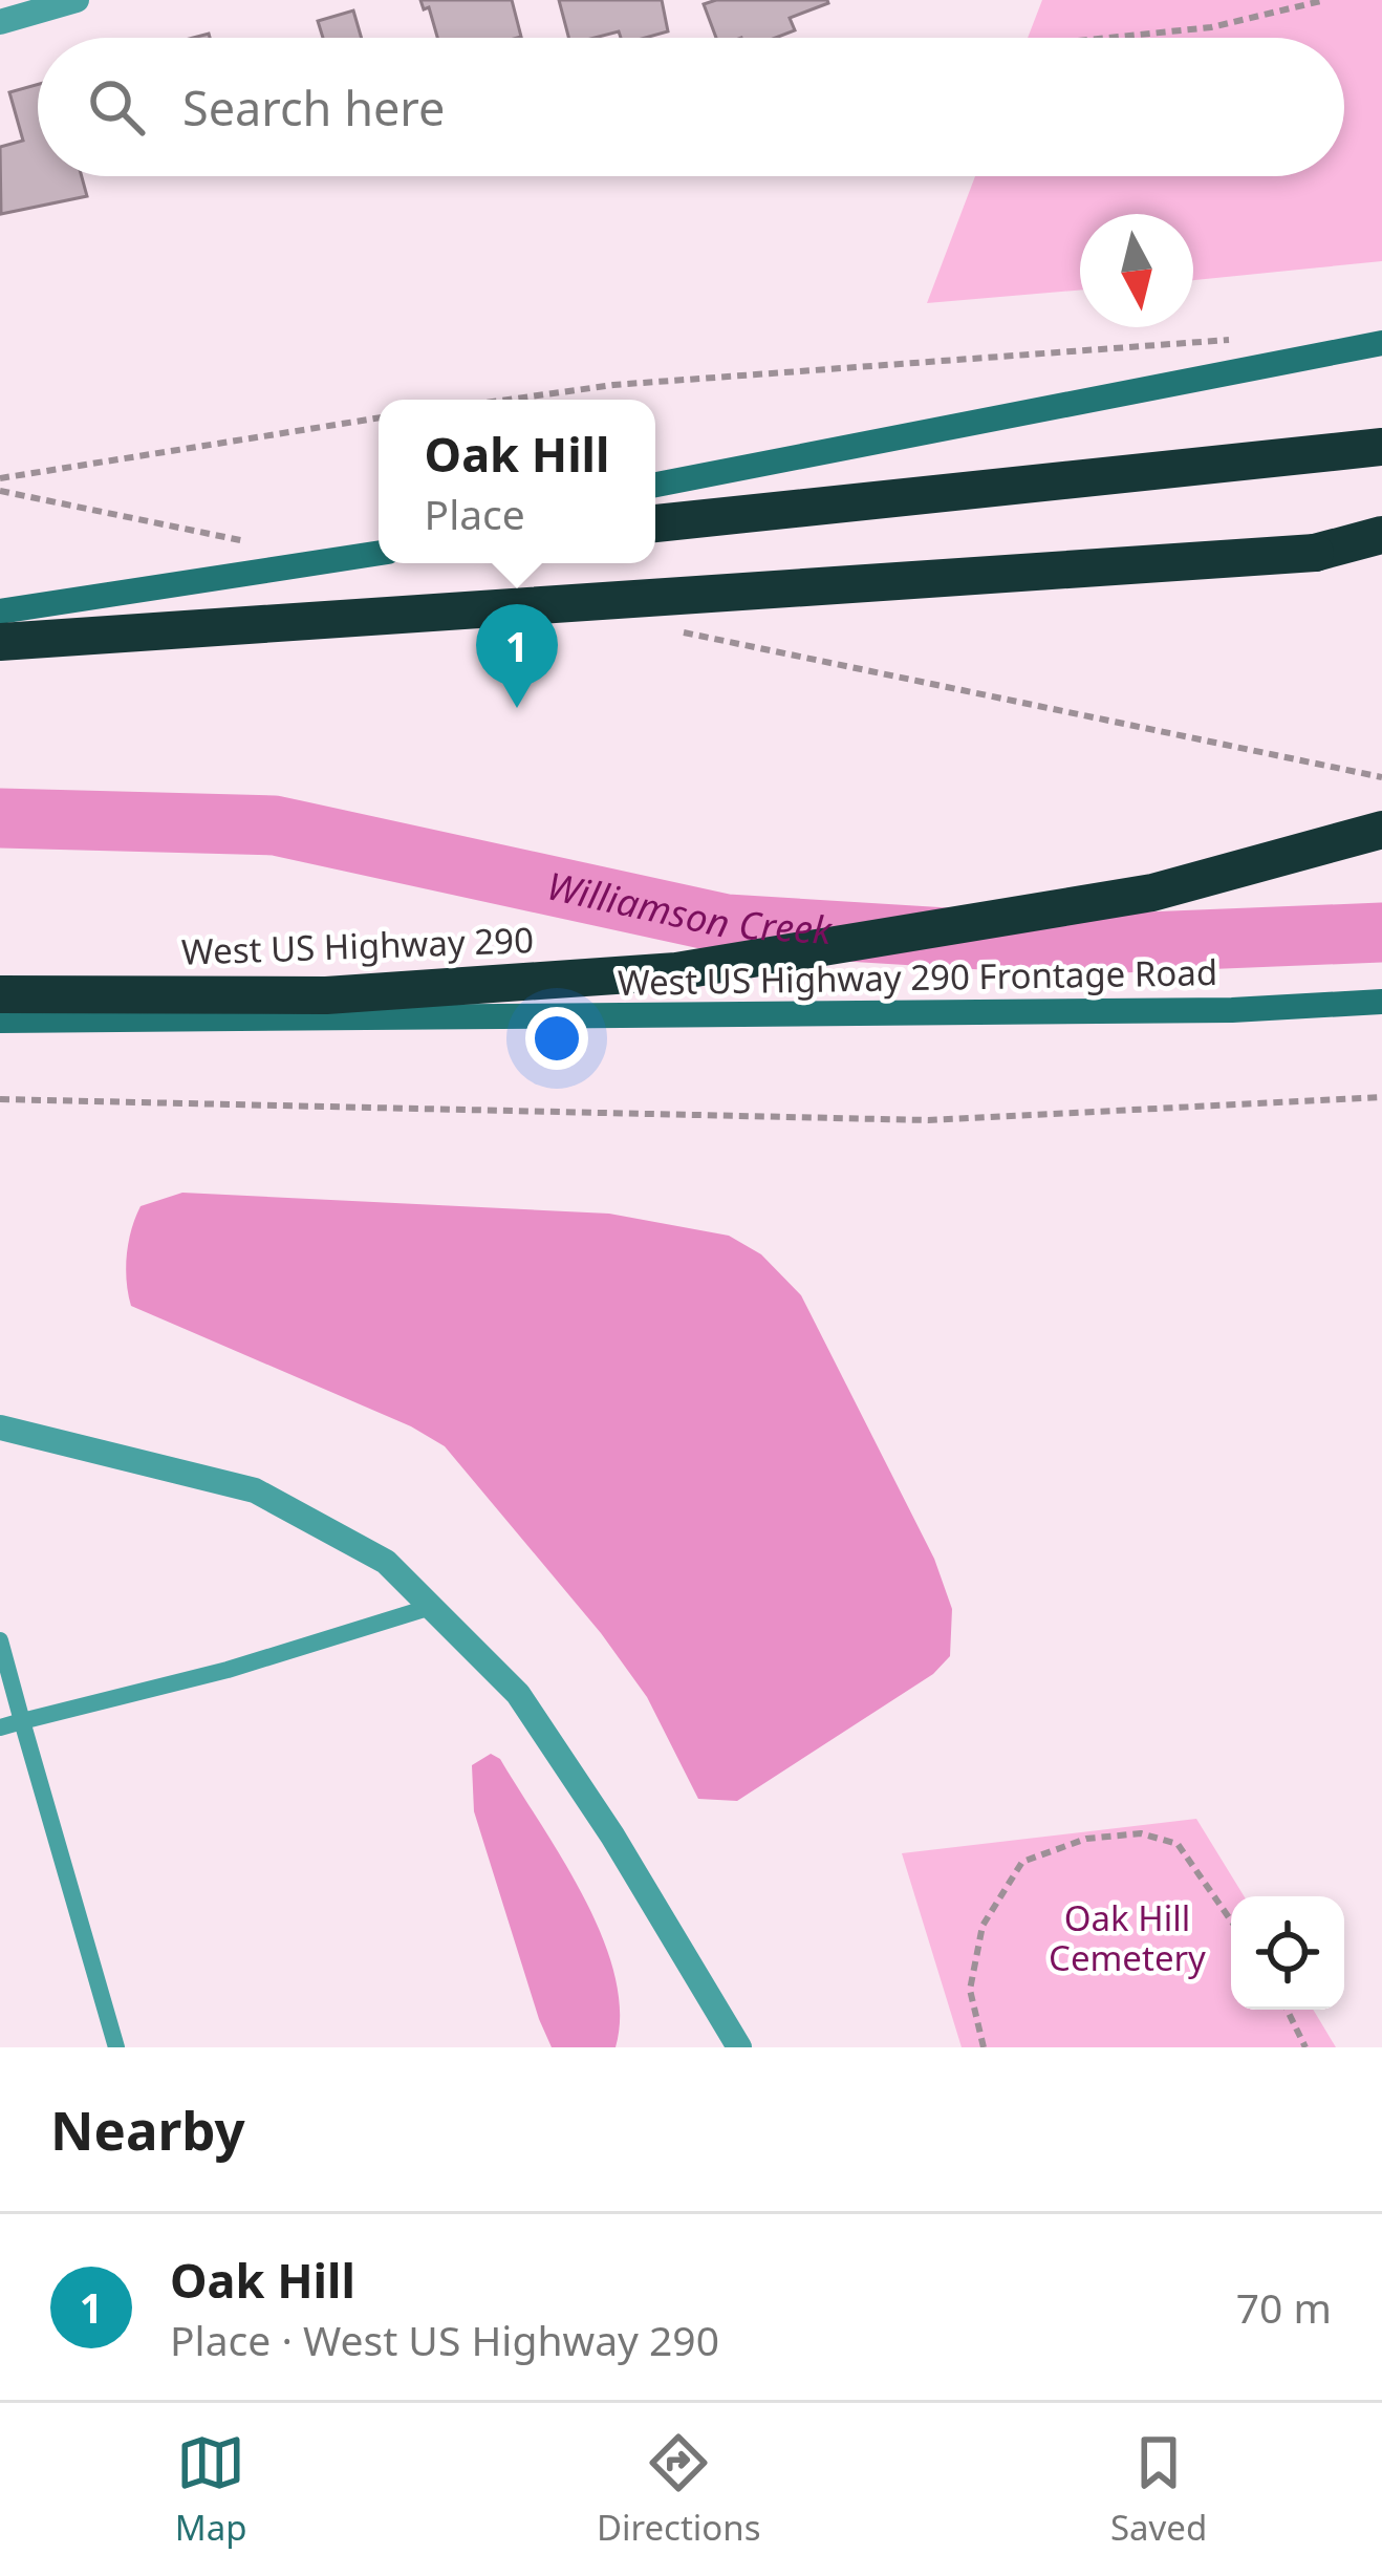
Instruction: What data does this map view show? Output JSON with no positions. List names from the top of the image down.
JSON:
{
  "streets": {
    "highway": ["West US Highway 290"],
    "main road": ["West US Highway 290 Frontage Road"]
  },
  "water": ["Williamson Creek"],
  "parks": ["Oak Hill Cemetery"],
  "north": "bottom",
  "page": {
    "search": "Search here",
    "popup": ["Oak Hill", "Place"],
    "pins": "1",
    "heading": "Nearby",
    "list": [
      {
        "mark": "1",
        "name": "Oak Hill",
        "note": "Place · West US Highway 290",
        "value": "70 m"
      }
    ],
    "nav": ["Map", "Directions", "Saved"]
  }
}
